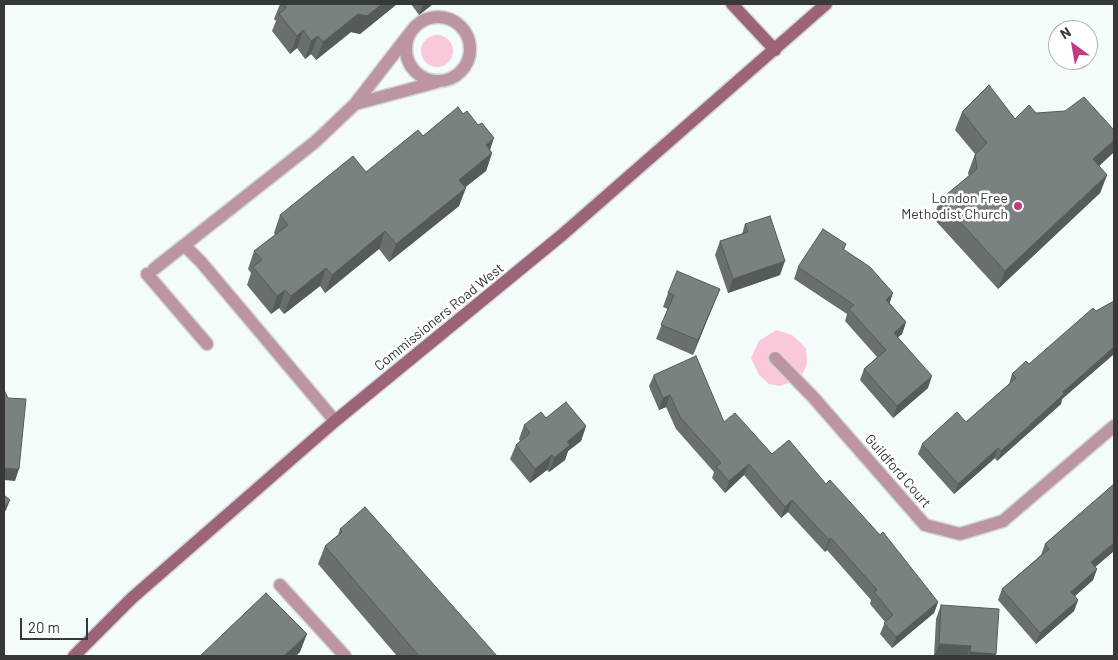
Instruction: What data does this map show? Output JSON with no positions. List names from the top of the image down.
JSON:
{
  "streets": {
    "main road": ["Commissioners Road West"],
    "street": ["Guildford Court"]
  },
  "places": ["London Free Methodist Church"],
  "scale_bar": "20 m",
  "north": "top left"
}
